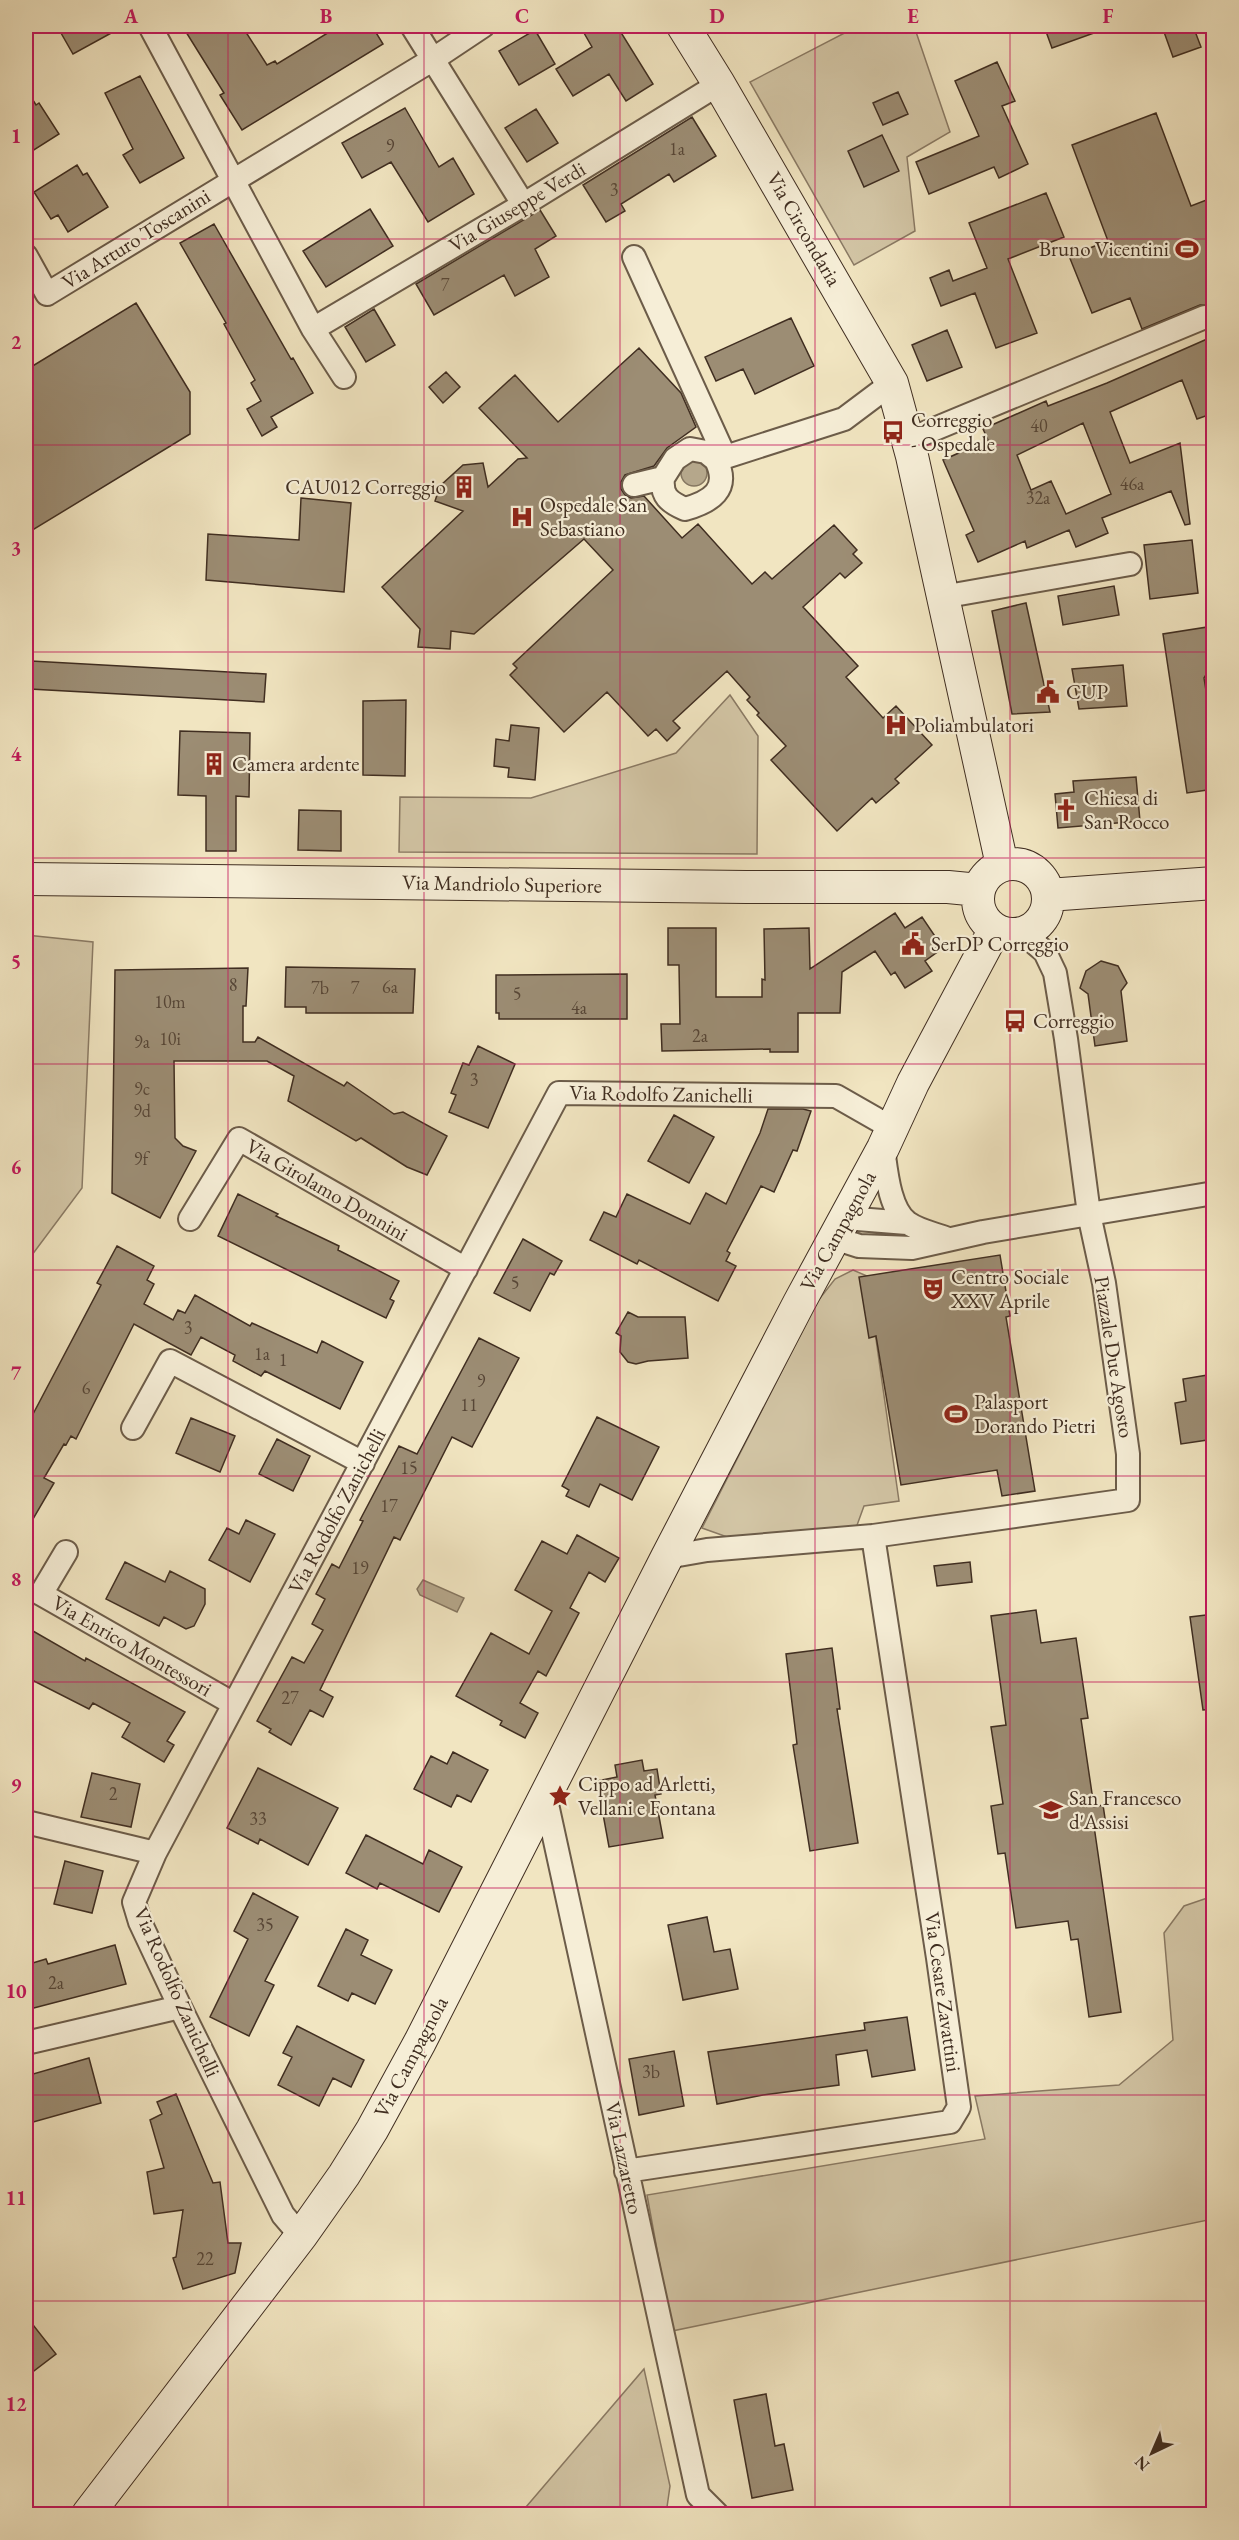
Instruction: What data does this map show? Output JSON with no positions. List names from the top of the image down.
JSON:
{
  "streets": {
    "main road": ["Via Circondaria", "Via Mandriolo Superiore", "Via Campagnola"],
    "street": [
      "Via Giuseppe Verdi",
      "Via Arturo Toscanini",
      "Via Rodolfo Zanichelli",
      "Via Girolamo Donnini",
      "Piazzale Due Agosto",
      "Via Enrico Montessori",
      "Via Cesare Zavattini",
      "Via Lazzaretto"
    ]
  },
  "crossings": [
    ["Via Giuseppe Verdi", "Via Circondaria"],
    ["Via Giuseppe Verdi", "Via Arturo Toscanini"],
    ["Via Circondaria", "Via Mandriolo Superiore"],
    ["Via Circondaria", "Via Campagnola"],
    ["Via Circondaria", "Piazzale Due Agosto"],
    ["Via Mandriolo Superiore", "Via Campagnola"],
    ["Via Mandriolo Superiore", "Piazzale Due Agosto"],
    ["Via Rodolfo Zanichelli", "Via Girolamo Donnini"],
    ["Via Rodolfo Zanichelli", "Via Campagnola"],
    ["Via Rodolfo Zanichelli", "Via Enrico Montessori"],
    ["Via Campagnola", "Piazzale Due Agosto"],
    ["Via Campagnola", "Via Lazzaretto"],
    ["Piazzale Due Agosto", "Via Cesare Zavattini"],
    ["Via Cesare Zavattini", "Via Lazzaretto"]
  ],
  "places": {
    "sports": ["Bruno Vicentini", "Palasport Dorando Pietri"],
    "bus stop": ["Correggio - Ospedale", "Correggio"],
    "building": ["CAU012 Correggio", "Camera ardente"],
    "hospital": ["Ospedale San Sebastiano", "Poliambulatori"],
    "public building": ["CUP", "SerDP Correggio"],
    "church": ["Chiesa di San Rocco"],
    "theatre": ["Centro Sociale XXV Aprile"],
    "place": ["Cippo ad Arletti, Vellani e Fontana"],
    "school or university": ["San Francesco d'Assisi"]
  },
  "house_numbers": [
    "9",
    "1a",
    "3",
    "7",
    "40",
    "46a",
    "32a",
    "8",
    "6a",
    "7b",
    "7",
    "5",
    "10m",
    "4a",
    "2a",
    "10i",
    "9a",
    "3",
    "9c",
    "9d",
    "9f",
    "5",
    "3",
    "1a",
    "1",
    "9",
    "6",
    "11",
    "15",
    "17",
    "19",
    "27",
    "2",
    "33",
    "35",
    "2a",
    "3b",
    "22"
  ],
  "north": "bottom left",
  "grid": {
    "columns": [
      "A",
      "B",
      "C",
      "D",
      "E",
      "F"
    ],
    "rows": [
      "1",
      "2",
      "3",
      "4",
      "5",
      "6",
      "7",
      "8",
      "9",
      "10",
      "11",
      "12"
    ]
  }
}
